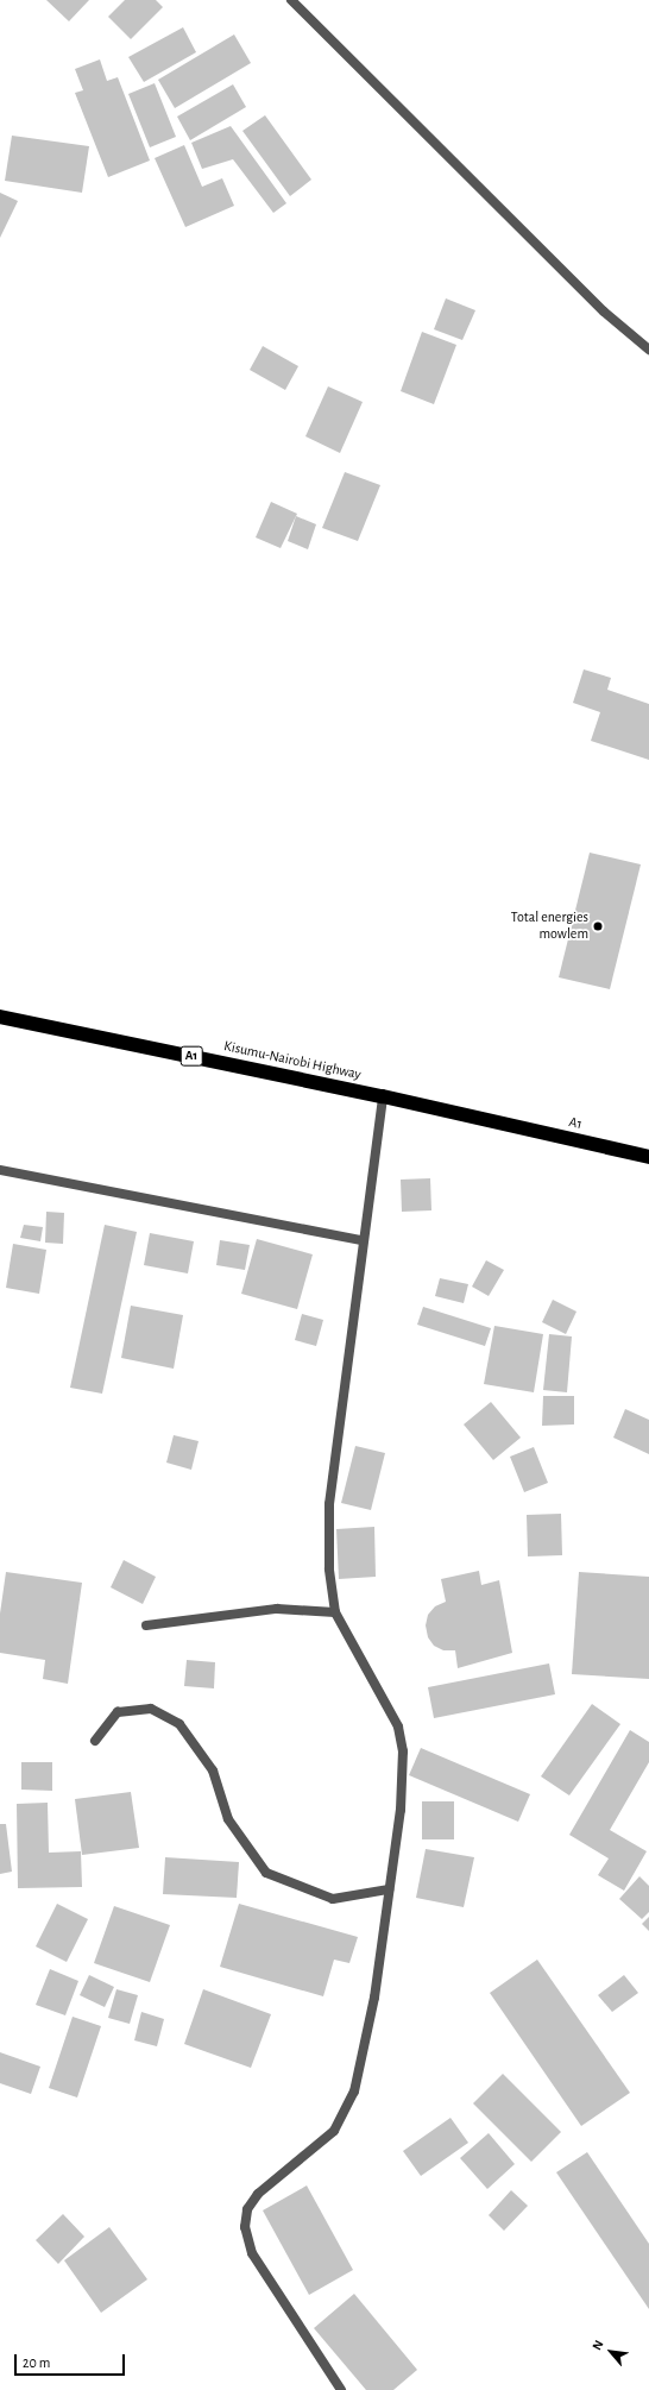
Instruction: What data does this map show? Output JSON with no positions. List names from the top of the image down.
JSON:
{
  "streets": {
    "highway": ["A1", "Kisumu-Nairobi Highway"]
  },
  "crossings": [
    ["A1", "Kisumu-Nairobi Highway"]
  ],
  "places": ["Total energies mowlem"],
  "scale_bar": "20 m",
  "north": "top left"
}
